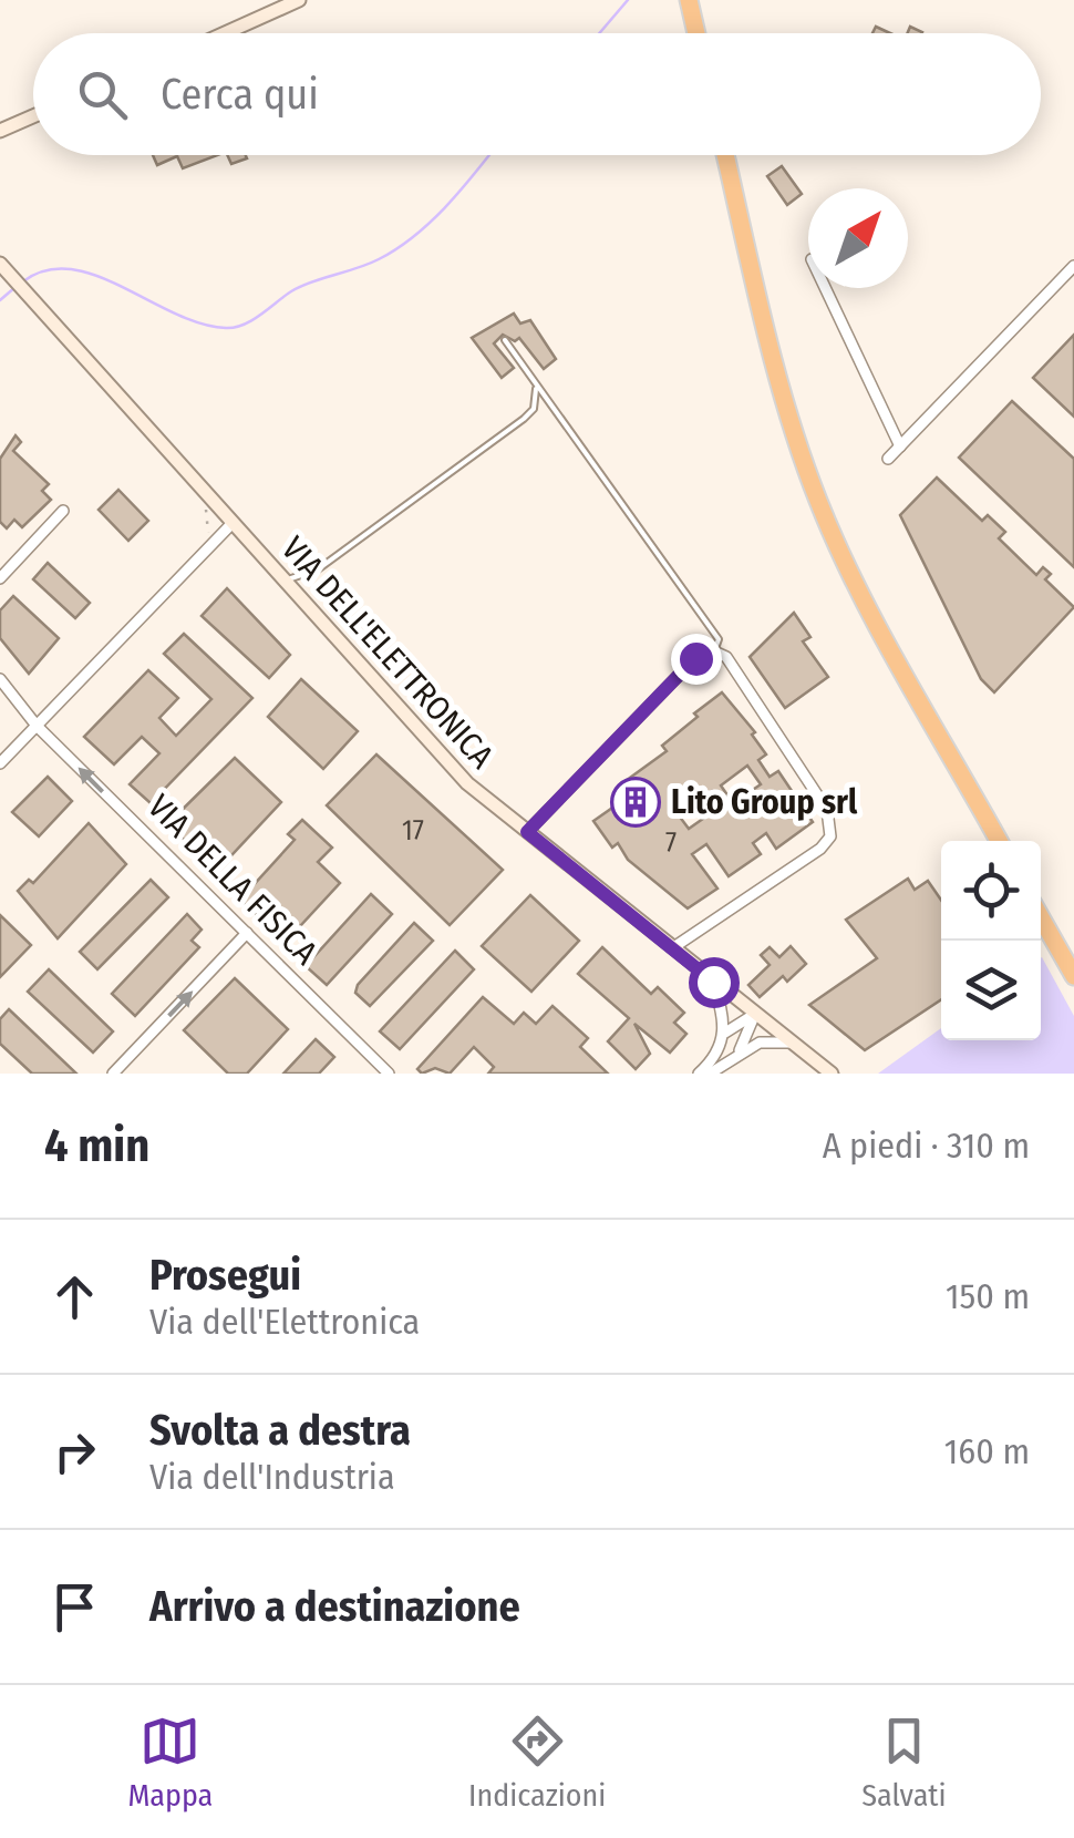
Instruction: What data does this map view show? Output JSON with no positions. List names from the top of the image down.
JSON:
{
  "streets": {
    "street": ["VIA DELL'ELETTRONICA", "VIA DELLA FISICA"]
  },
  "one_way": ["VIA DELLA FISICA"],
  "places": {
    "building": ["Lito Group srl"]
  },
  "house_numbers": ["17", "7"],
  "north": "top right",
  "page": {
    "search": "Cerca qui",
    "heading": ["4 min", "A piedi · 310 m"],
    "list": [
      ["Prosegui", "Via dell'Elettronica", "150 m"],
      ["Svolta a destra", "Via dell'Industria", "160 m"],
      "Arrivo a destinazione"
    ],
    "nav": ["Mappa", "Indicazioni", "Salvati"]
  }
}
